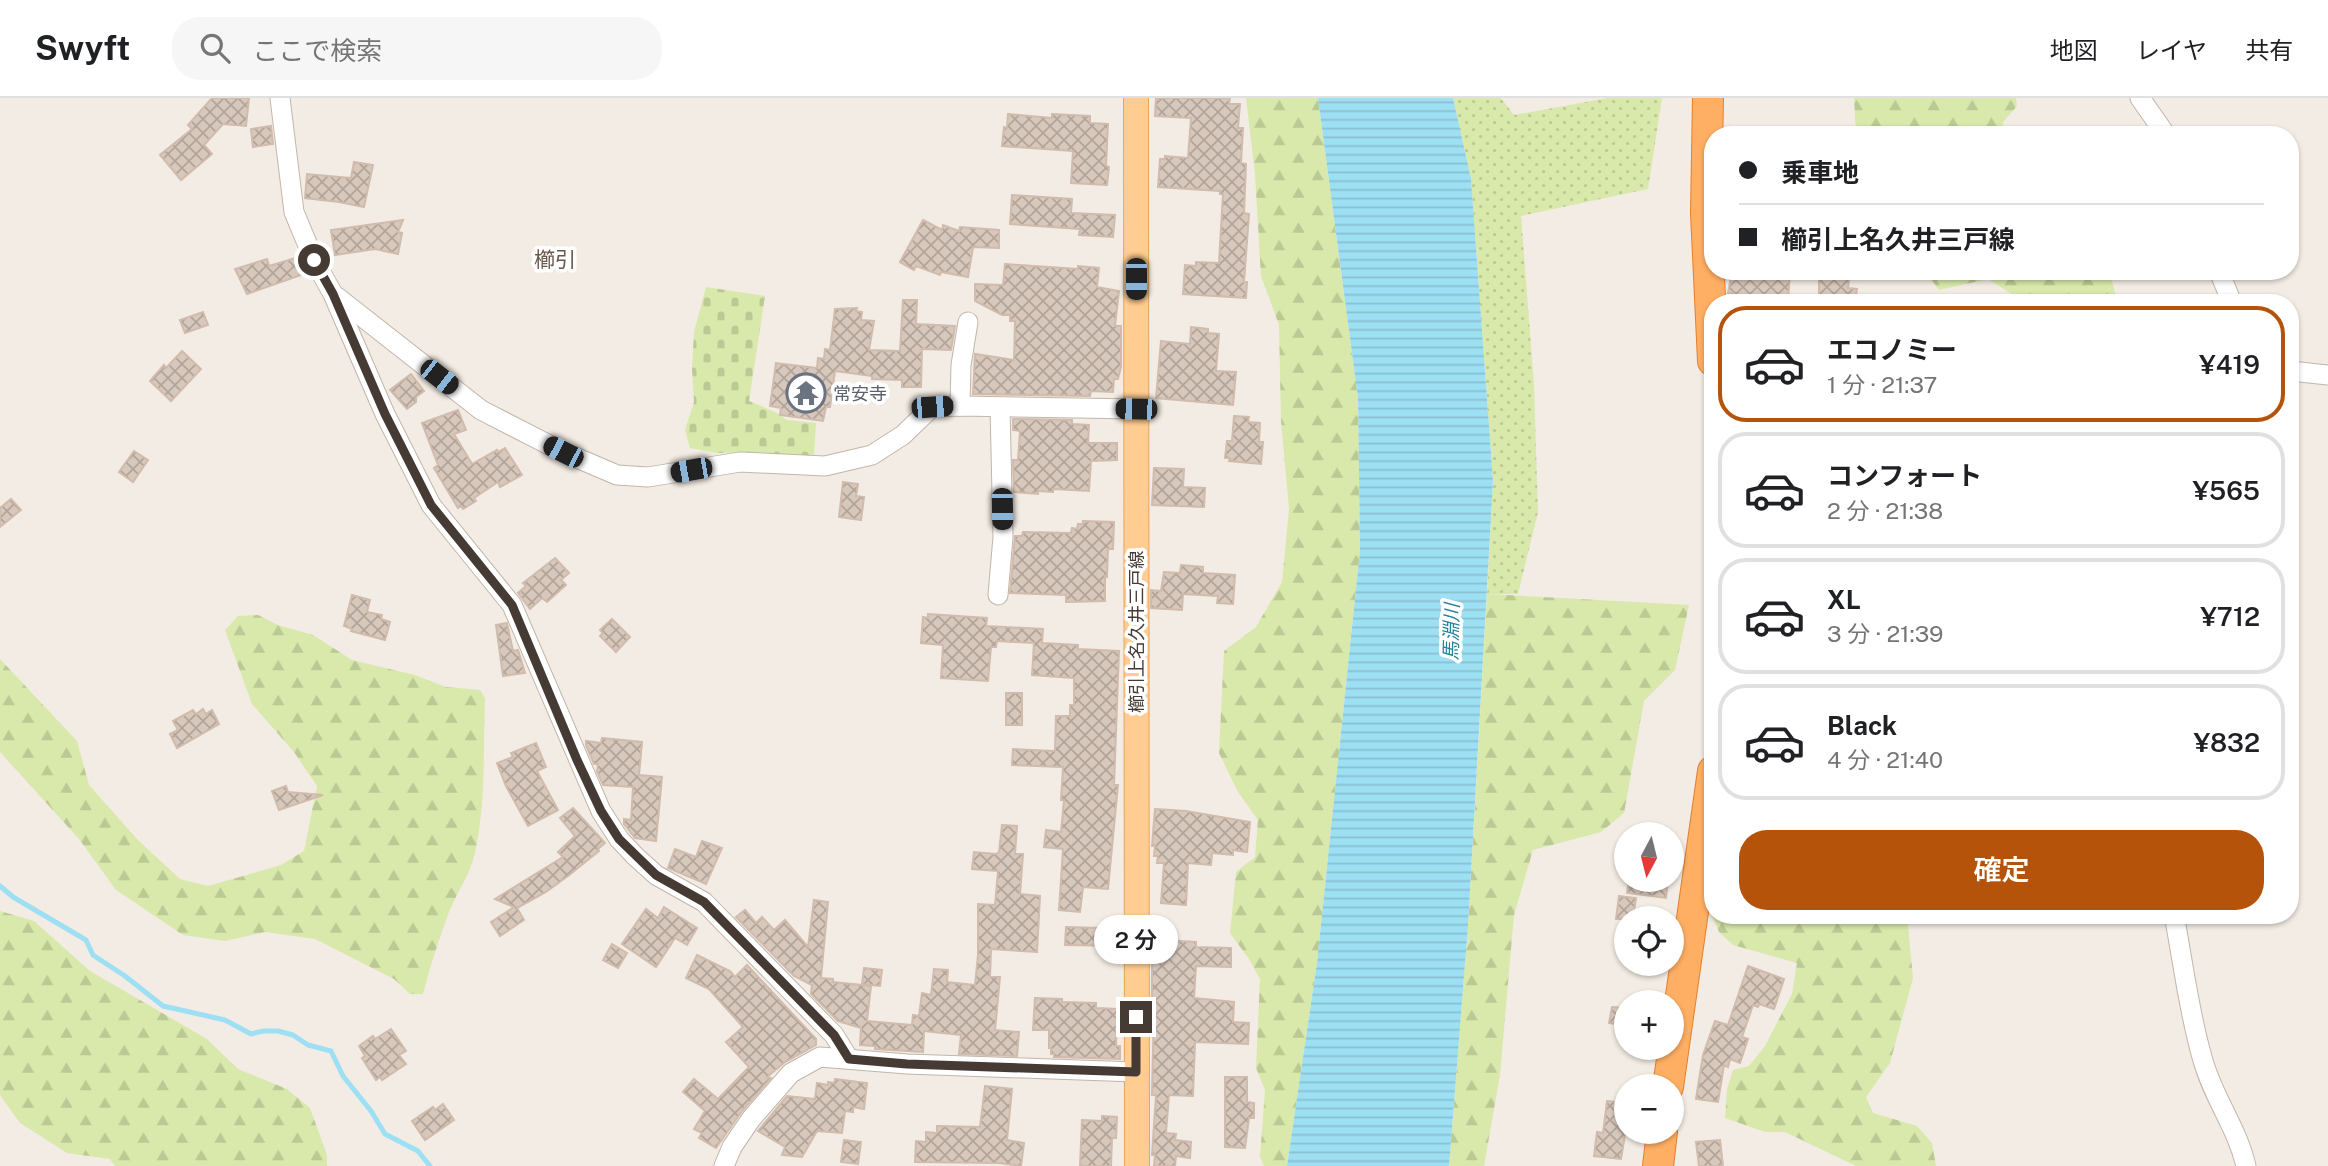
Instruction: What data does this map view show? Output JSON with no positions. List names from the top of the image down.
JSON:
{
  "streets": {
    "main road": ["櫛引上名久井三戸線"]
  },
  "districts": ["櫛引"],
  "water": ["馬淵川"],
  "places": {
    "temple": ["常安寺"]
  },
  "north": "bottom",
  "page": {
    "header": "Swyft",
    "search": "ここで検索",
    "nav": ["地図", "レイヤ", "共有"],
    "banner": ["乗車地", "櫛引上名久井三戸線"],
    "list": [
      {
        "name": "エコノミー",
        "note": "1 分 · 21:37",
        "value": "¥419"
      },
      {
        "name": "コンフォート",
        "note": "2 分 · 21:38",
        "value": "¥565"
      },
      {
        "name": "XL",
        "note": "3 分 · 21:39",
        "value": "¥712"
      },
      {
        "name": "Black",
        "note": "4 分 · 21:40",
        "value": "¥832"
      }
    ],
    "buttons": "確定",
    "map_buttons": ["+", "−"],
    "bubble": "2 分"
  }
}
